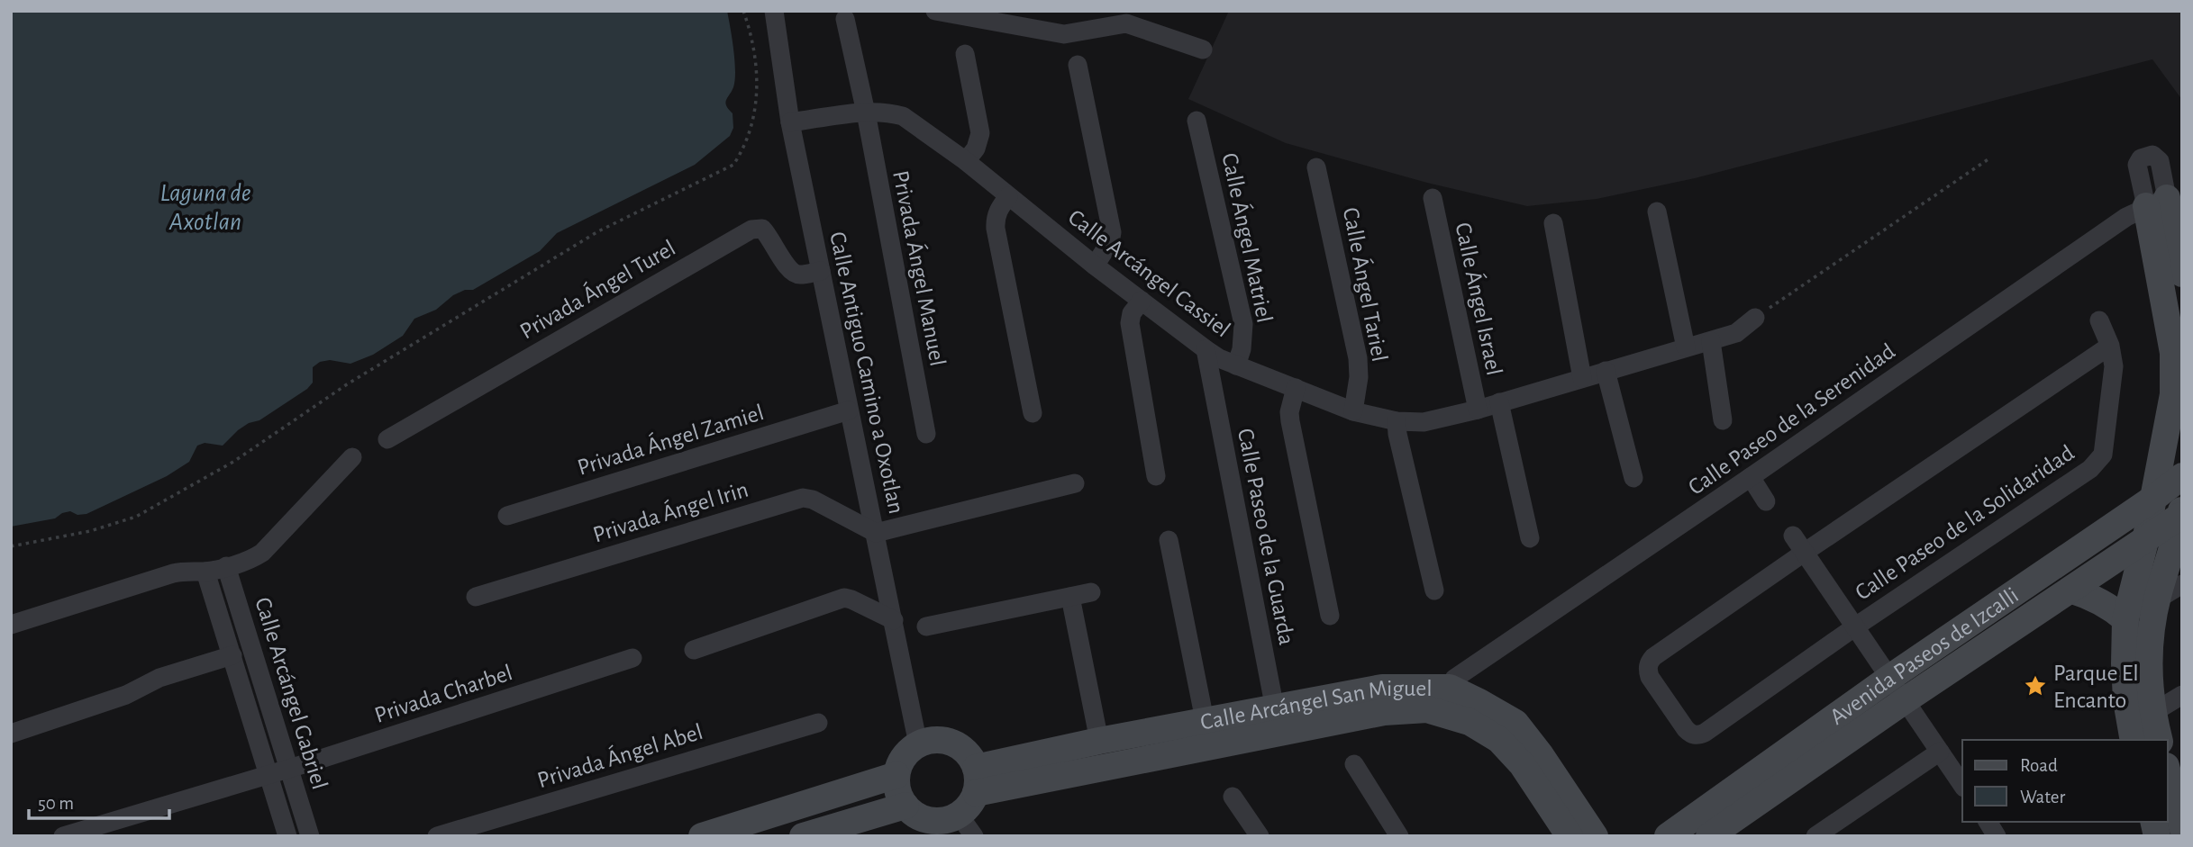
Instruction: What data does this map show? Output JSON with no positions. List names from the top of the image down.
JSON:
{
  "streets": {
    "street": [
      "Calle Ángel Matriel",
      "Privada Ángel Manuel",
      "Calle Arcángel Cassiel",
      "Calle Ángel Tariel",
      "Privada Ángel Turel",
      "Calle Ángel Israel",
      "Calle Antiguo Camino a Oxotlan",
      "Calle Paseo de la Serenidad",
      "Privada Ángel Zamiel",
      "Privada Ángel Irin",
      "Calle Paseo de la Solidaridad",
      "Calle Paseo de la Guarda",
      "Avenida Paseos de Izcalli",
      "Calle Arcángel Gabriel",
      "Privada Charbel",
      "Calle Arcángel San Miguel",
      "Privada Ángel Abel"
    ]
  },
  "crossings": [
    ["Calle Ángel Matriel", "Calle Arcángel Cassiel"],
    ["Privada Ángel Manuel", "Calle Arcángel Cassiel"],
    ["Calle Arcángel Cassiel", "Calle Ángel Tariel"],
    ["Calle Arcángel Cassiel", "Calle Ángel Israel"],
    ["Calle Arcángel Cassiel", "Calle Antiguo Camino a Oxotlan"],
    ["Calle Arcángel Cassiel", "Calle Paseo de la Guarda"],
    ["Privada Ángel Turel", "Calle Antiguo Camino a Oxotlan"],
    ["Calle Antiguo Camino a Oxotlan", "Privada Ángel Zamiel"],
    ["Calle Antiguo Camino a Oxotlan", "Privada Ángel Irin"],
    ["Calle Antiguo Camino a Oxotlan", "Calle Arcángel San Miguel"],
    ["Calle Paseo de la Serenidad", "Calle Arcángel San Miguel"],
    ["Calle Paseo de la Guarda", "Calle Arcángel San Miguel"],
    ["Calle Arcángel Gabriel", "Privada Charbel"]
  ],
  "water": ["Laguna de Axotlan"],
  "places": {
    "place": ["Parque El Encanto"]
  },
  "legend": ["Road", "Water"],
  "scale_bar": "50 m"
}
